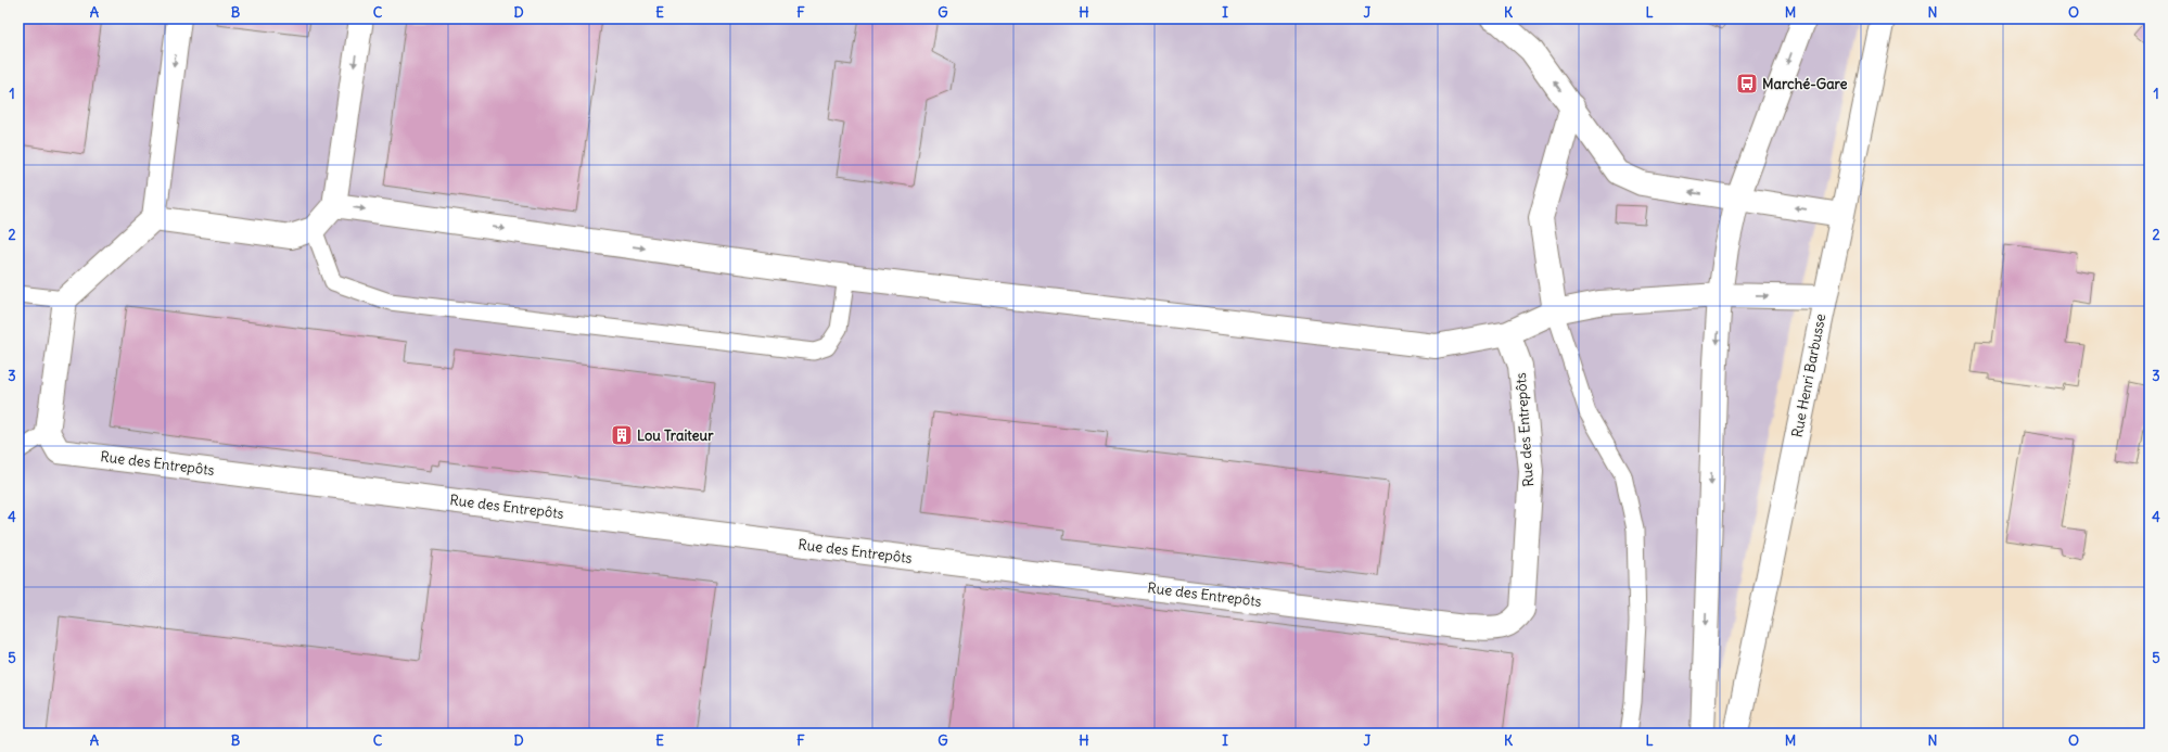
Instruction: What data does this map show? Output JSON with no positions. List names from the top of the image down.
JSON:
{
  "streets": {
    "street": ["Rue Henri Barbusse", "Rue des Entrepôts"]
  },
  "places": {
    "bus stop": ["Marché-Gare"],
    "building": ["Lou Traiteur"]
  },
  "grid": {
    "columns": [
      "A",
      "B",
      "C",
      "D",
      "E",
      "F",
      "G",
      "H",
      "I",
      "J",
      "K",
      "L",
      "M",
      "N",
      "O"
    ],
    "rows": [
      "1",
      "2",
      "3",
      "4",
      "5"
    ]
  }
}
